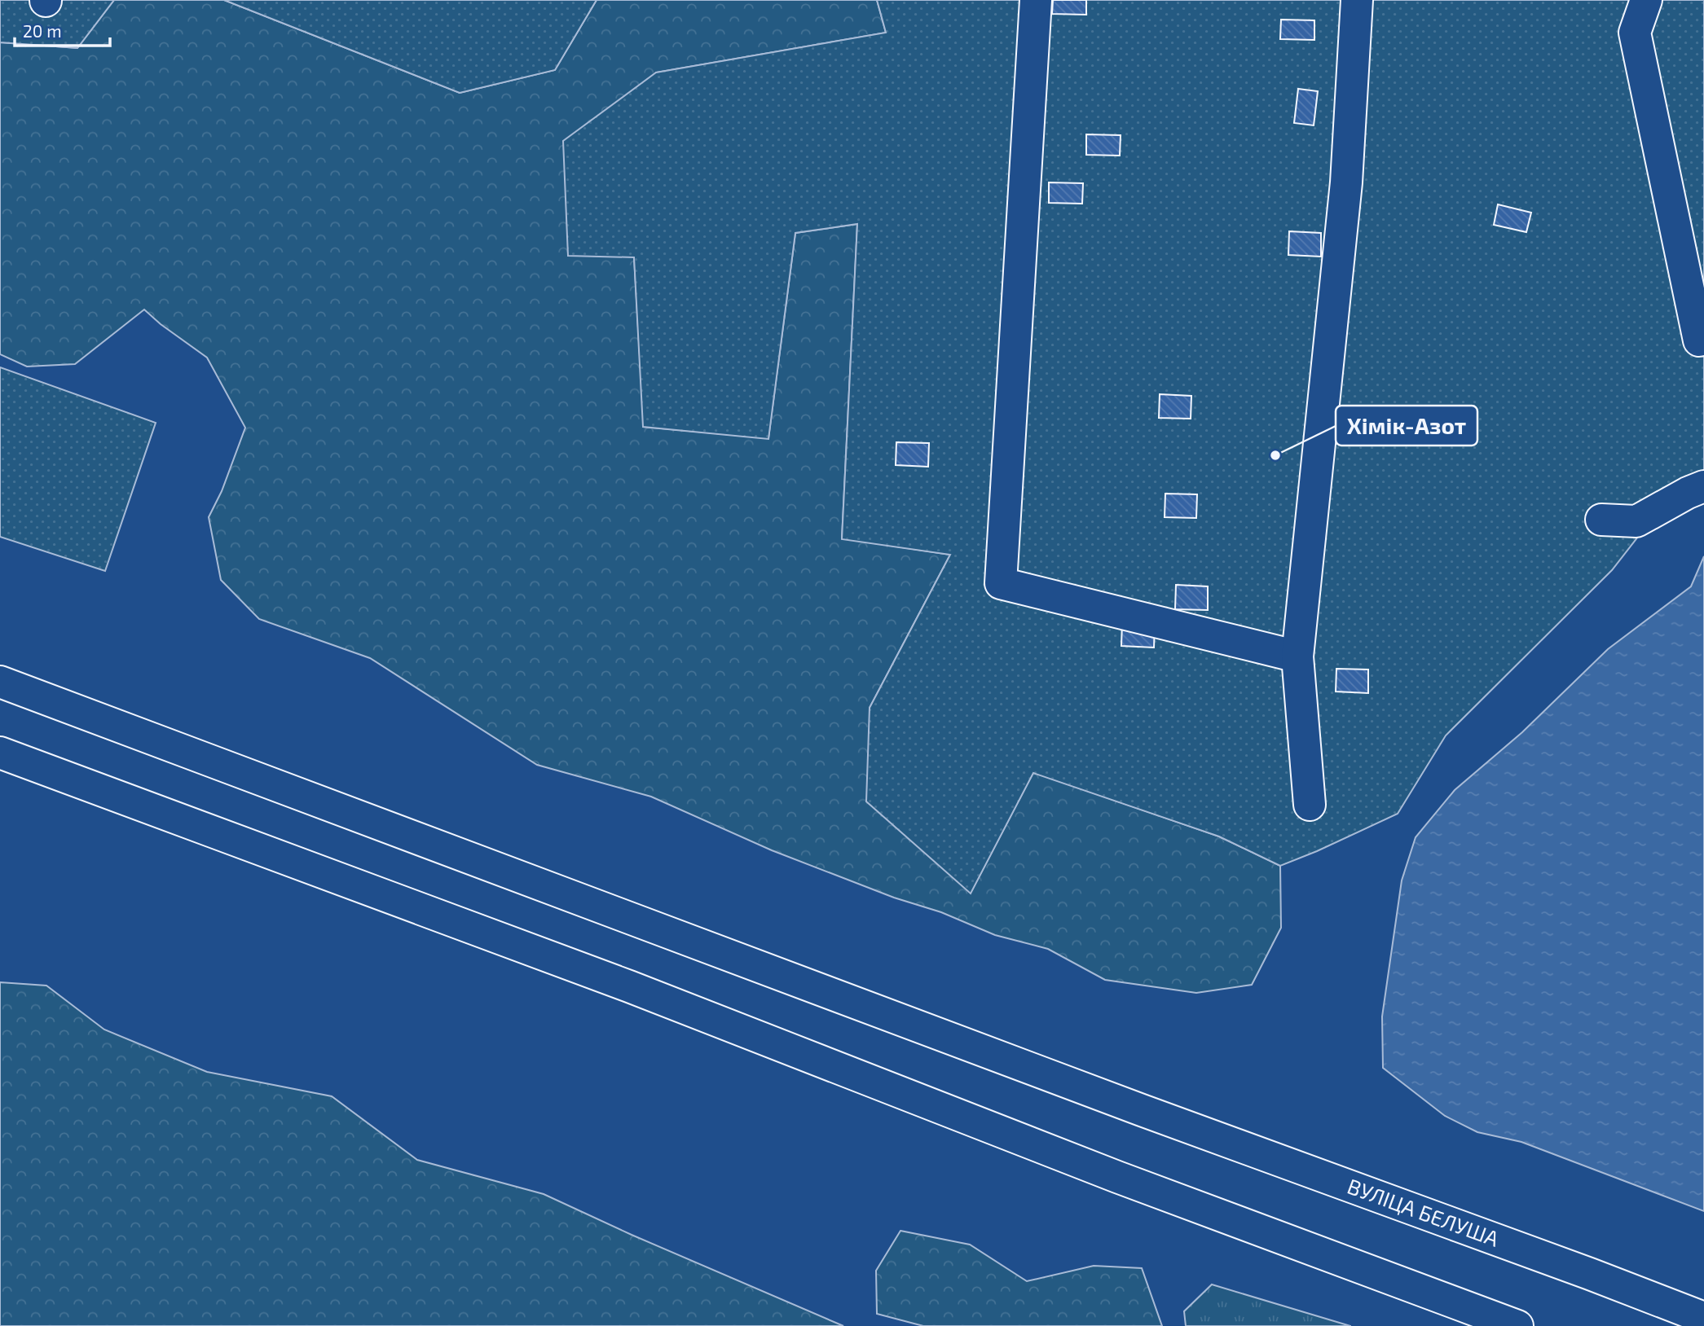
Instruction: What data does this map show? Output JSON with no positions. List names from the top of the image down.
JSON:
{
  "streets": {
    "main road": ["ВУЛІЦА БЕЛУША"]
  },
  "places": ["Хімік-Азот"],
  "scale_bar": "20 m"
}
